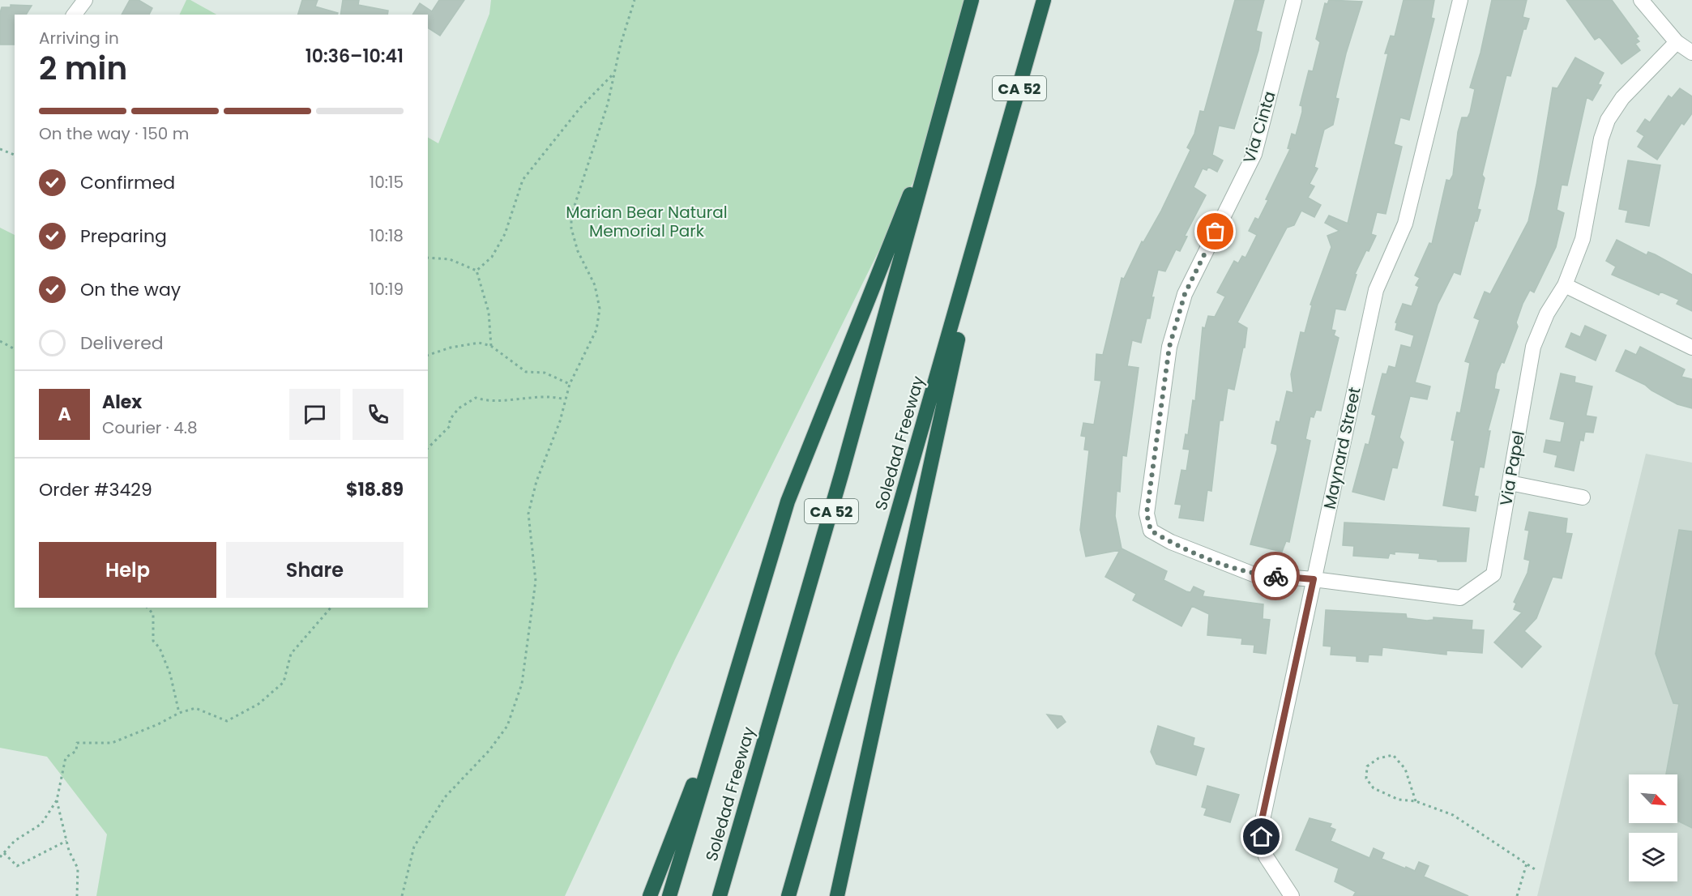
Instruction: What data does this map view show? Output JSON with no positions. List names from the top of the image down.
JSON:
{
  "streets": {
    "highway": ["CA 52", "Soledad Freeway"],
    "street": ["Via Cinta", "Maynard Street", "Via Papel"]
  },
  "crossings": [
    ["Via Cinta", "Via Papel"],
    ["Maynard Street", "Via Papel"]
  ],
  "parks": ["Marian Bear Natural Memorial Park"],
  "north": "bottom right",
  "page": {
    "heading": ["2 min", "Arriving in", "10:36–10:41"],
    "panel": [
      "Alex",
      "Courier · 4.8",
      "Order #3429",
      "$18.89"
    ],
    "bar": "On the way · 150 m",
    "list": [
      ["Confirmed", "10:15"],
      ["Preparing", "10:18"],
      ["On the way", "10:19"],
      "Delivered"
    ],
    "round": "A",
    "buttons": ["Help", "Share"]
  }
}
